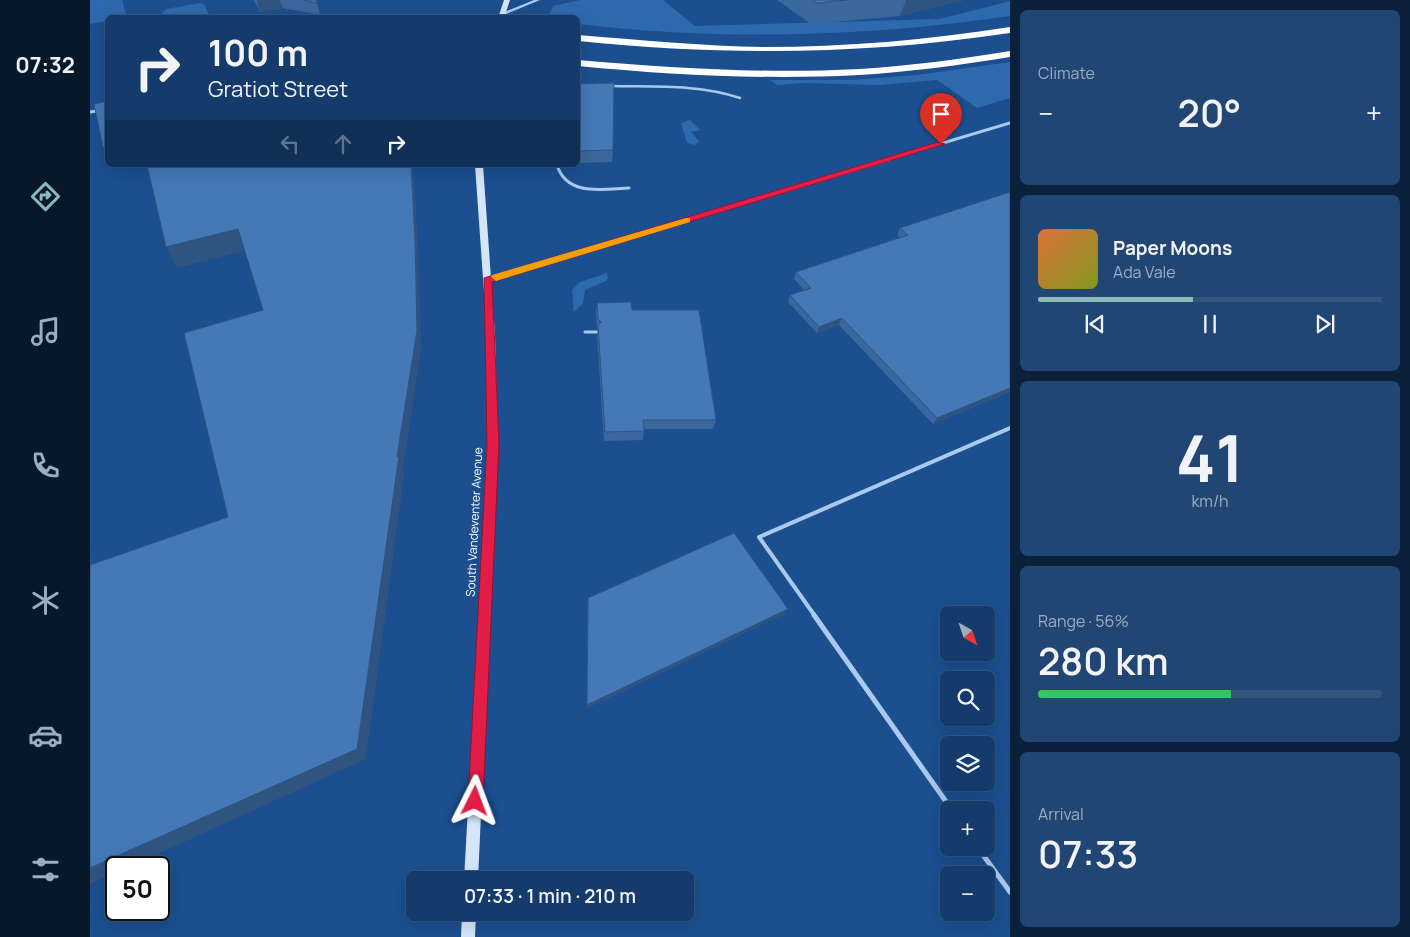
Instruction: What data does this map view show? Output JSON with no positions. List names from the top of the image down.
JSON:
{
  "streets": {
    "main road": ["South Vandeventer Avenue"]
  },
  "north": "bottom right",
  "page": {
    "tabs": "07:32",
    "tile": [
      "Climate",
      ["41", "km/h"],
      ["Range · 56%", "280 km"],
      ["Arrival", "07:33"]
    ],
    "turn": ["100 m", "Gratiot Street"],
    "heat": ["−", "20°", "+"],
    "song": ["Paper Moons", "Ada Vale"],
    "map_buttons": ["+", "−"],
    "limit": "50",
    "trip": "07:33 · 1 min · 210 m"
  }
}
